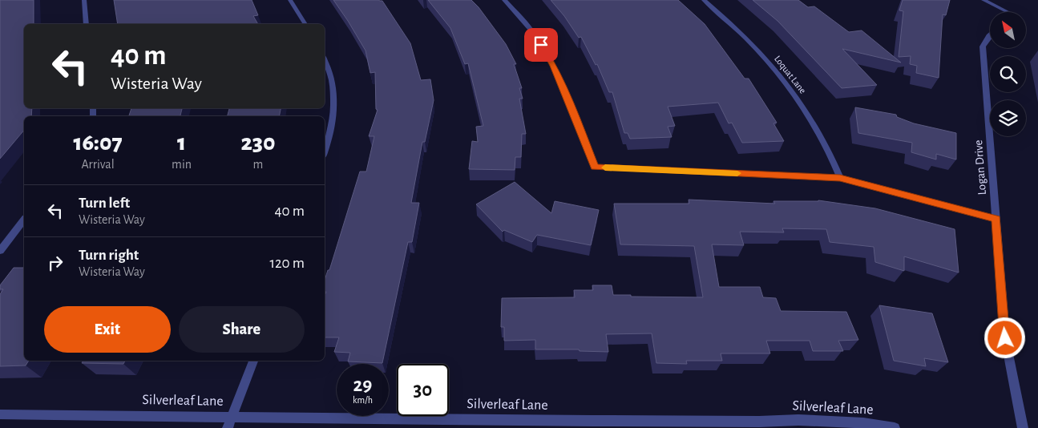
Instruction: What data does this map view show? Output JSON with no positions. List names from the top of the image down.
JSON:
{
  "streets": {
    "street": ["Loquat Lane", "Logan Drive", "Silverleaf Lane"]
  },
  "north": "top left",
  "page": {
    "turn": ["40 m", "Wisteria Way"],
    "eta": [
      "16:07",
      "Arrival",
      "1",
      "min",
      "230",
      "m"
    ],
    "list": [
      {
        "name": "Turn left",
        "note": "Wisteria Way",
        "value": "40 m"
      },
      {
        "name": "Turn right",
        "note": "Wisteria Way",
        "value": "120 m"
      }
    ],
    "buttons": ["Exit", "Share"],
    "speed": "29 km/h",
    "limit": "30"
  }
}
